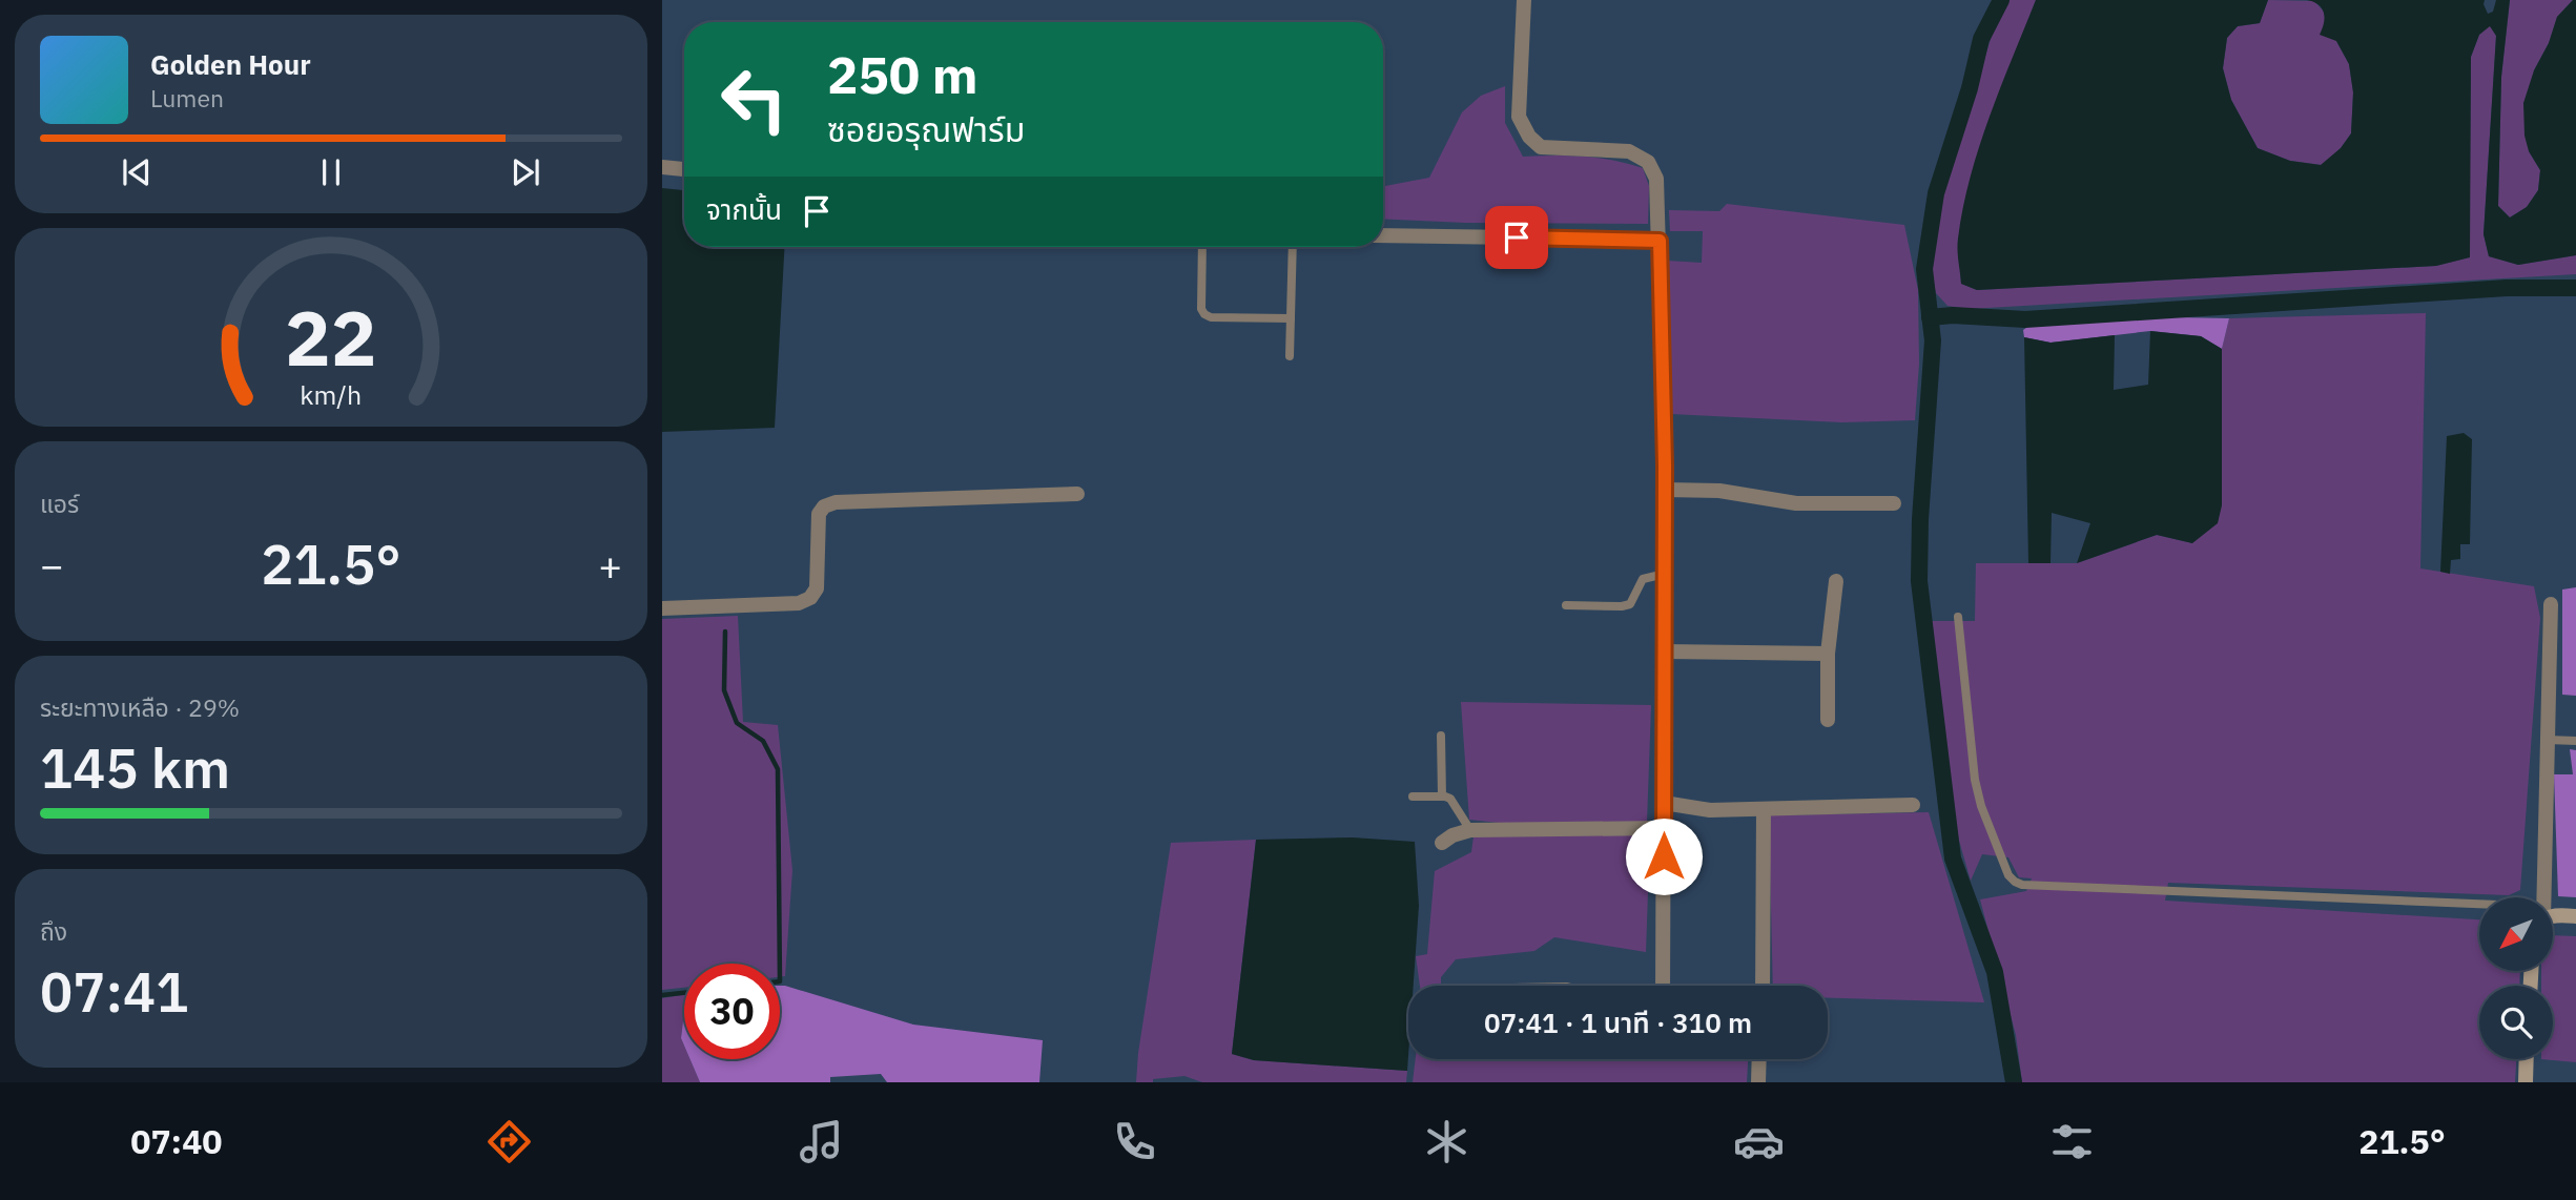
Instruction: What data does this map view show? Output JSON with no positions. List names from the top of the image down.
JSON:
{
  "north": "bottom left",
  "page": {
    "turn": ["250 m", "ซอยอรุณฟาร์ม"],
    "song": ["Golden Hour", "Lumen"],
    "then": "จากนั้น",
    "tile": [
      "แอร์",
      ["ระยะทางเหลือ · 29%", "145 km"],
      ["ถึง", "07:41"]
    ],
    "heat": ["−", "21.5°", "+"],
    "limit": "30",
    "trip": "07:41 · 1 นาที · 310 m",
    "tabs": ["07:40", "21.5°"],
    "gauge": ["22", "km/h"]
  }
}
